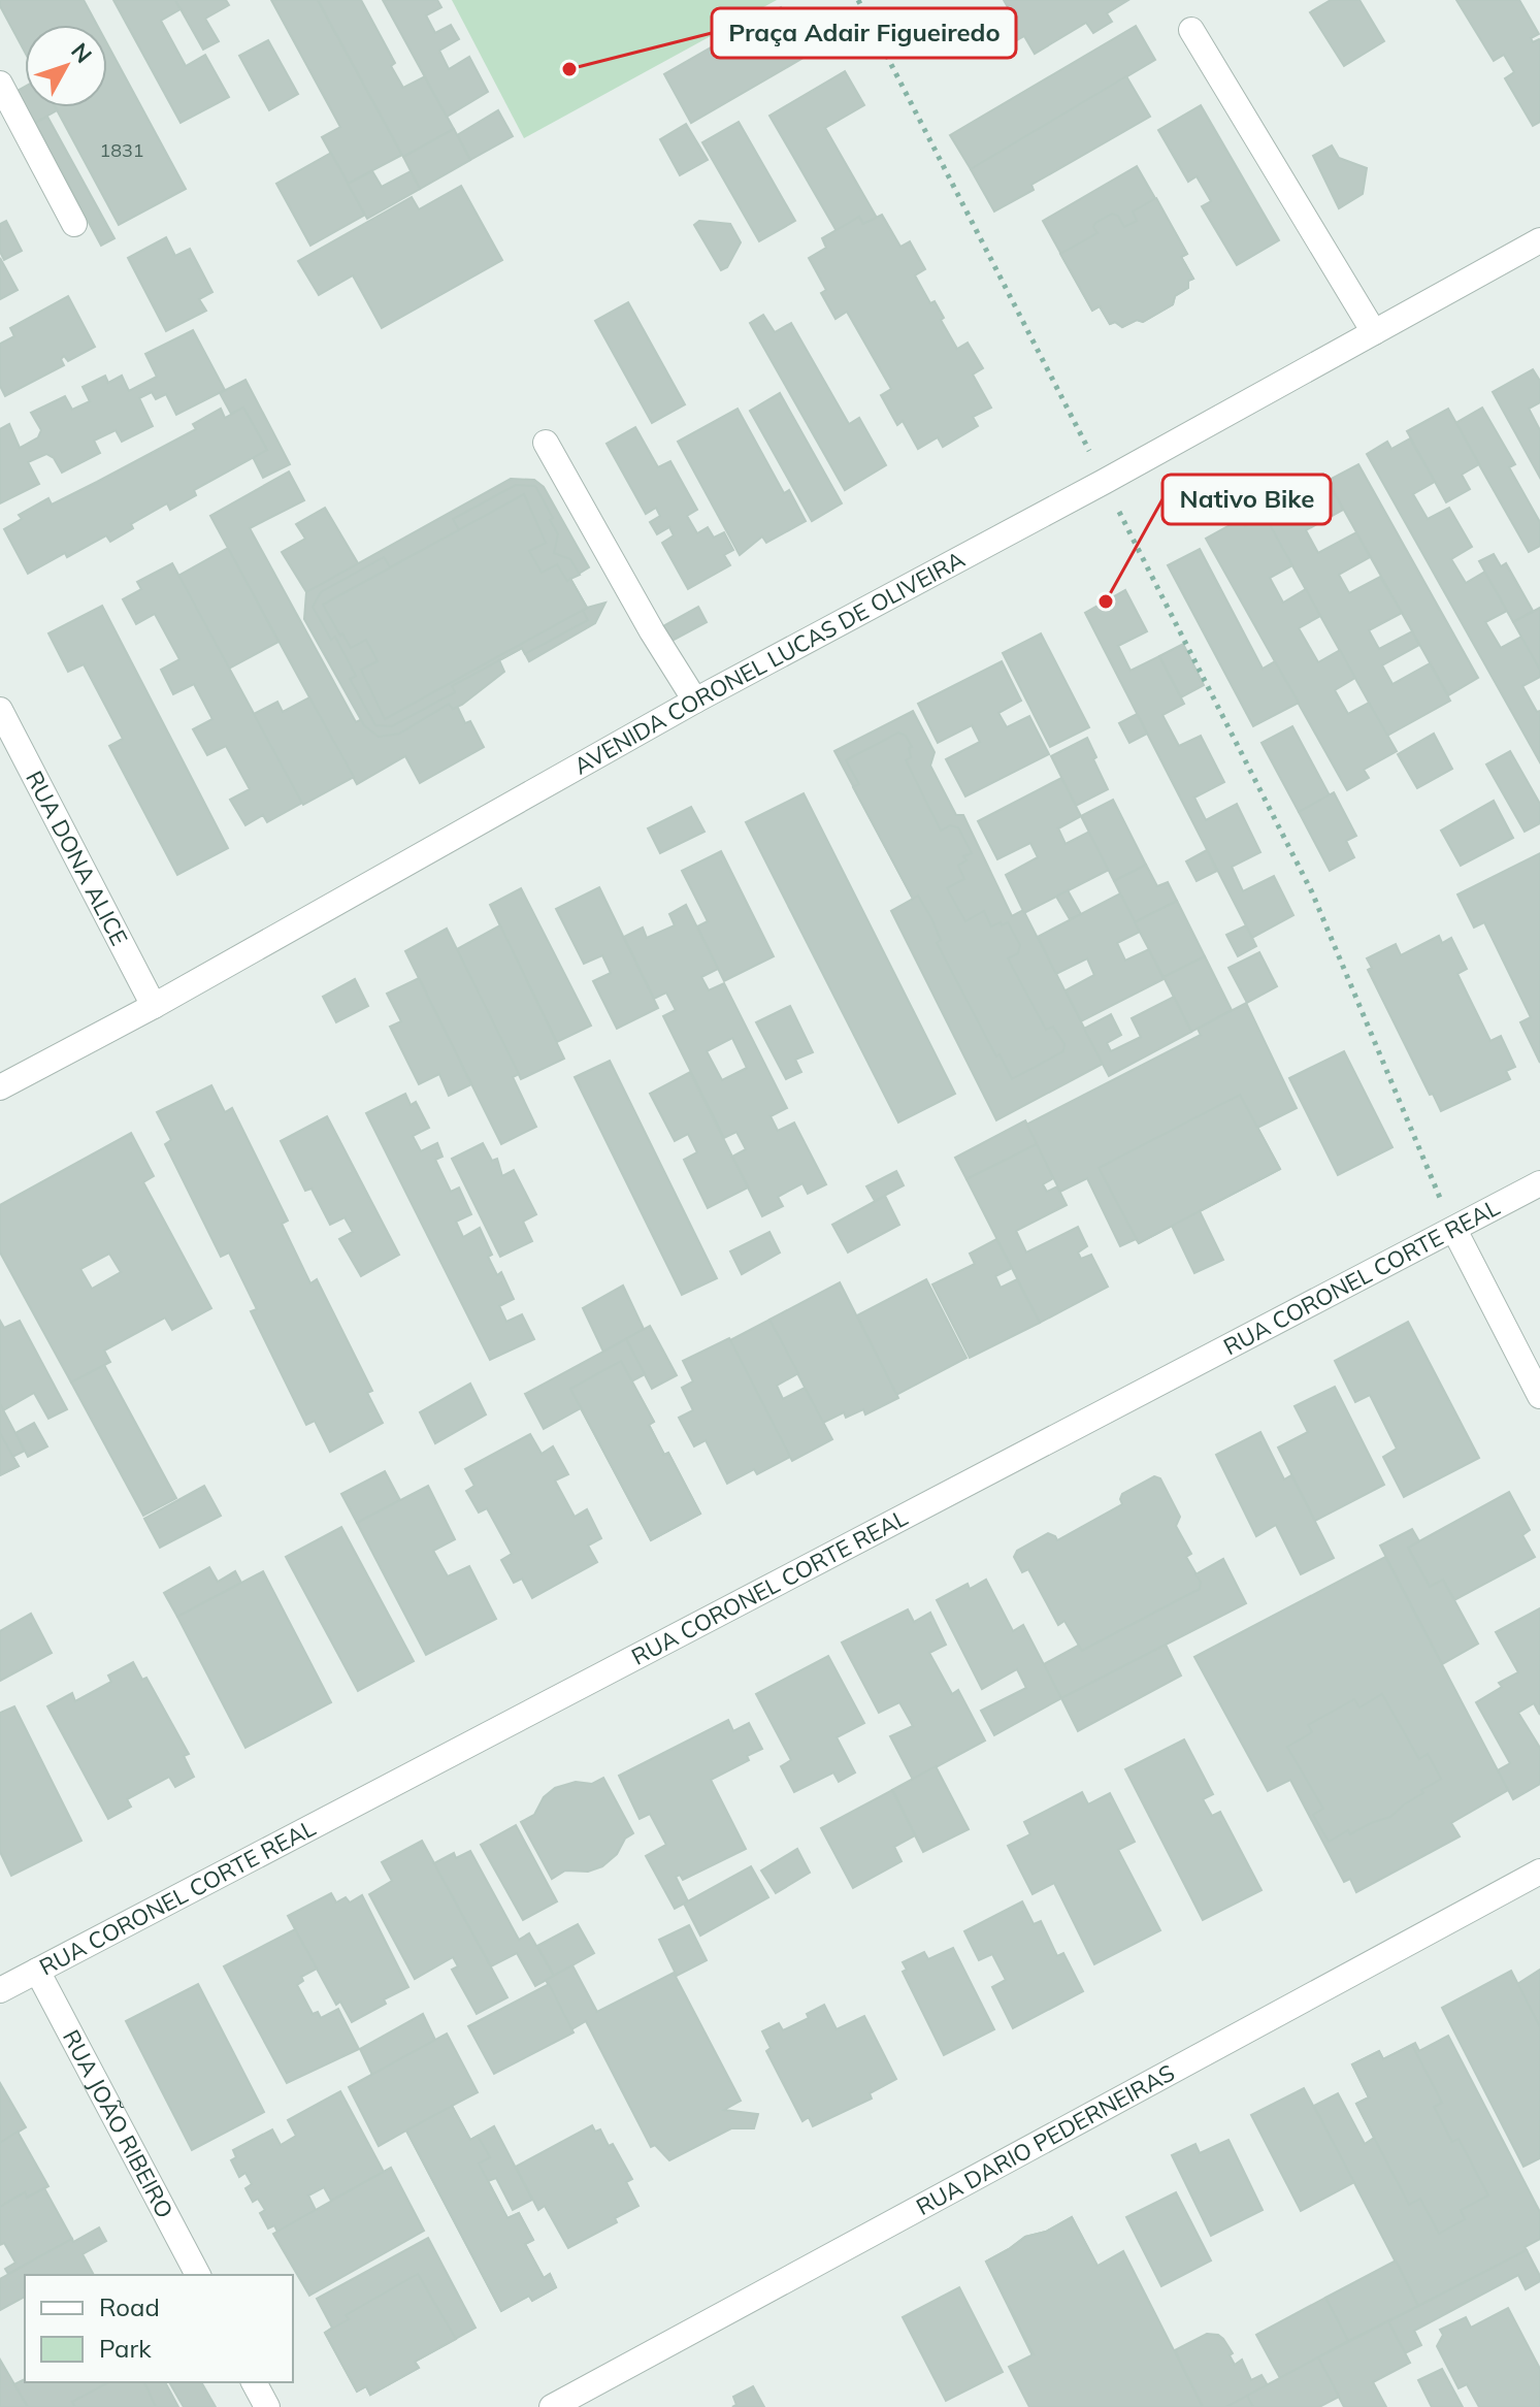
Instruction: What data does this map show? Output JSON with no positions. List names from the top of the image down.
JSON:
{
  "streets": {
    "street": [
      "AVENIDA CORONEL LUCAS DE OLIVEIRA",
      "RUA DONA ALICE",
      "RUA CORONEL CORTE REAL",
      "RUA JOÃO RIBEIRO",
      "RUA DARIO PEDERNEIRAS"
    ]
  },
  "crossings": [
    ["AVENIDA CORONEL LUCAS DE OLIVEIRA", "RUA DONA ALICE"],
    ["RUA CORONEL CORTE REAL", "RUA JOÃO RIBEIRO"]
  ],
  "places": ["Praça Adair Figueiredo", "Nativo Bike"],
  "house_numbers": ["1831"],
  "legend": ["Road", "Park"],
  "north": "top right"
}
